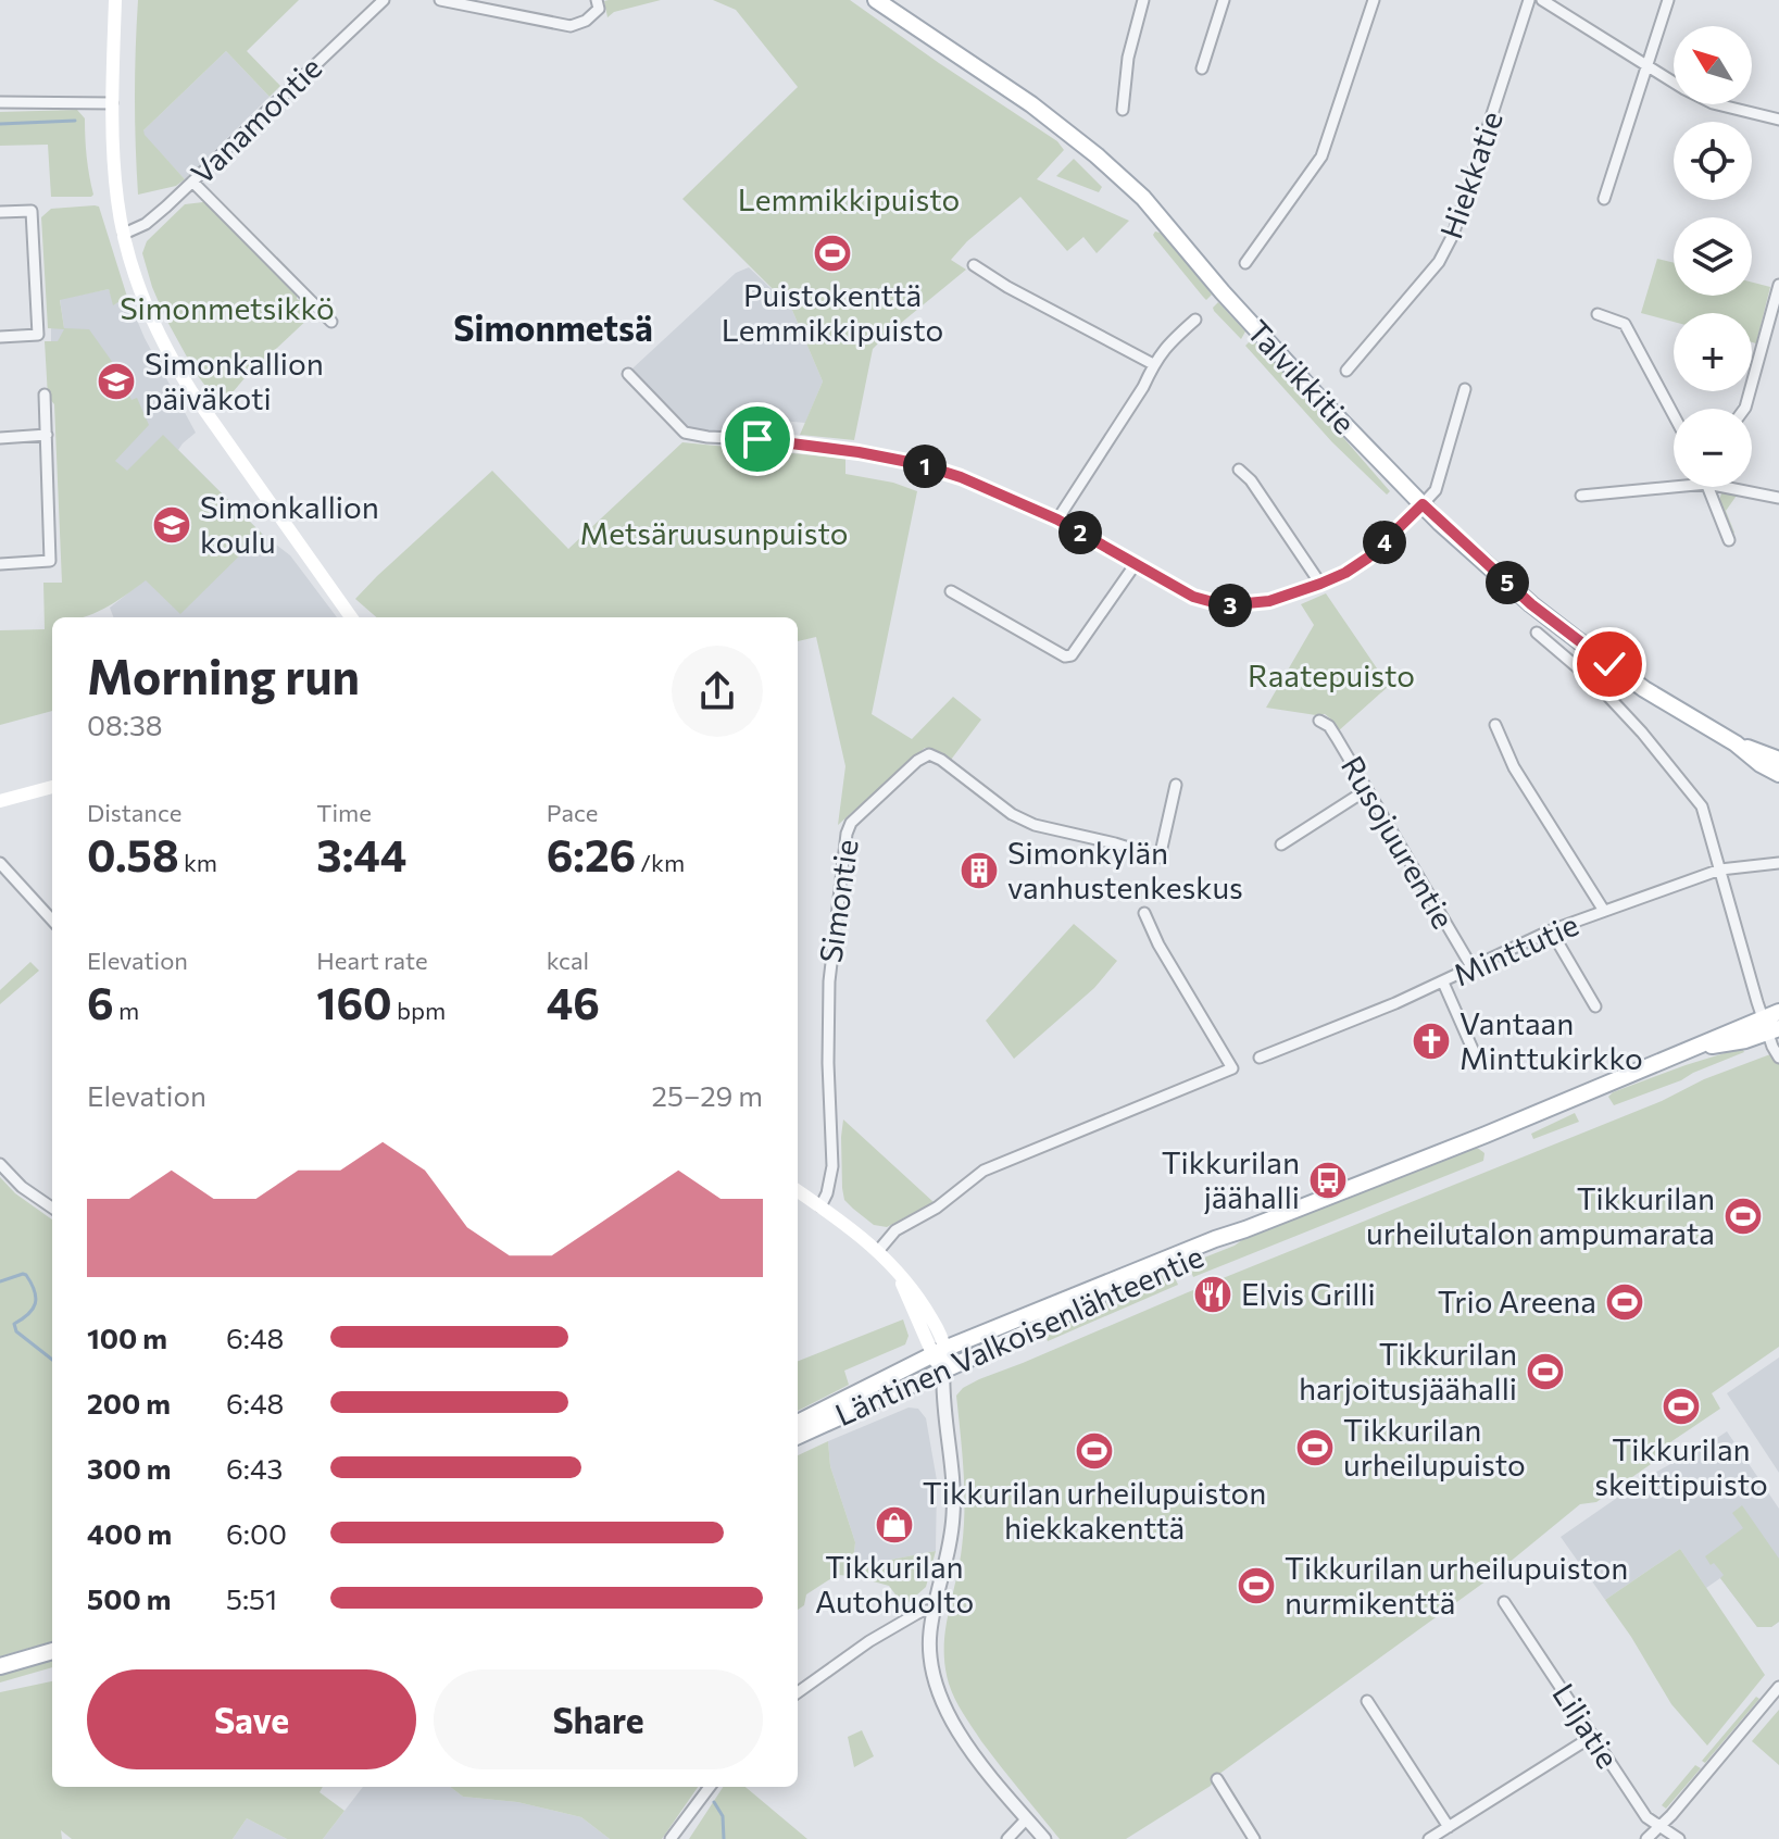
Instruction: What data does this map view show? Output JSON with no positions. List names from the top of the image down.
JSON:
{
  "streets": {
    "main road": ["Talvikkitie", "Läntinen Valkoisenlähteentie"],
    "street": [
      "Vanamontie",
      "Hiekkatie",
      "Rusojuurentie",
      "Simontie",
      "Minttutie",
      "Liljatie"
    ]
  },
  "crossings": [
    ["Rusojuurentie", "Minttutie"]
  ],
  "districts": ["Simonmetsä"],
  "parks": [
    "Lemmikkipuisto",
    "Simonmetsikkö",
    "Metsäruusunpuisto",
    "Raatepuisto"
  ],
  "places": {
    "sports": [
      "Puistokenttä Lemmikkipuisto",
      "Tikkurilan urheilutalon ampumarata",
      "Trio Areena",
      "Tikkurilan harjoitusjäähalli",
      "Tikkurilan skeittipuisto",
      "Tikkurilan urheilupuisto",
      "Tikkurilan urheilupuiston hiekkakenttä",
      "Tikkurilan urheilupuiston nurmikenttä"
    ],
    "school or university": ["Simonkallion päiväkoti", "Simonkallion koulu"],
    "building": ["Simonkylän vanhustenkeskus"],
    "church": ["Vantaan Minttukirkko"],
    "bus stop": ["Tikkurilan jäähalli"],
    "restaurant": ["Elvis Grilli"],
    "shop": ["Tikkurilan Autohuolto"]
  },
  "north": "top left",
  "page": {
    "map_buttons": ["+", "−"],
    "pins": [
      "1",
      "2",
      "4",
      "5",
      "3"
    ],
    "heading": ["Morning run", "08:38"],
    "stats": [
      ["Distance", "0.58 km"],
      ["Time", "3:44"],
      ["Pace", "6:26 /km"],
      ["Elevation", "6 m"],
      ["Heart rate", "160 bpm"],
      ["kcal", "46"]
    ],
    "chart": ["Elevation", "25–29 m"],
    "list": [
      {
        "name": "100 m",
        "note": "6:48"
      },
      {
        "name": "200 m",
        "note": "6:48"
      },
      {
        "name": "300 m",
        "note": "6:43"
      },
      {
        "name": "400 m",
        "note": "6:00"
      },
      {
        "name": "500 m",
        "note": "5:51"
      }
    ],
    "buttons": ["Save", "Share"]
  }
}
